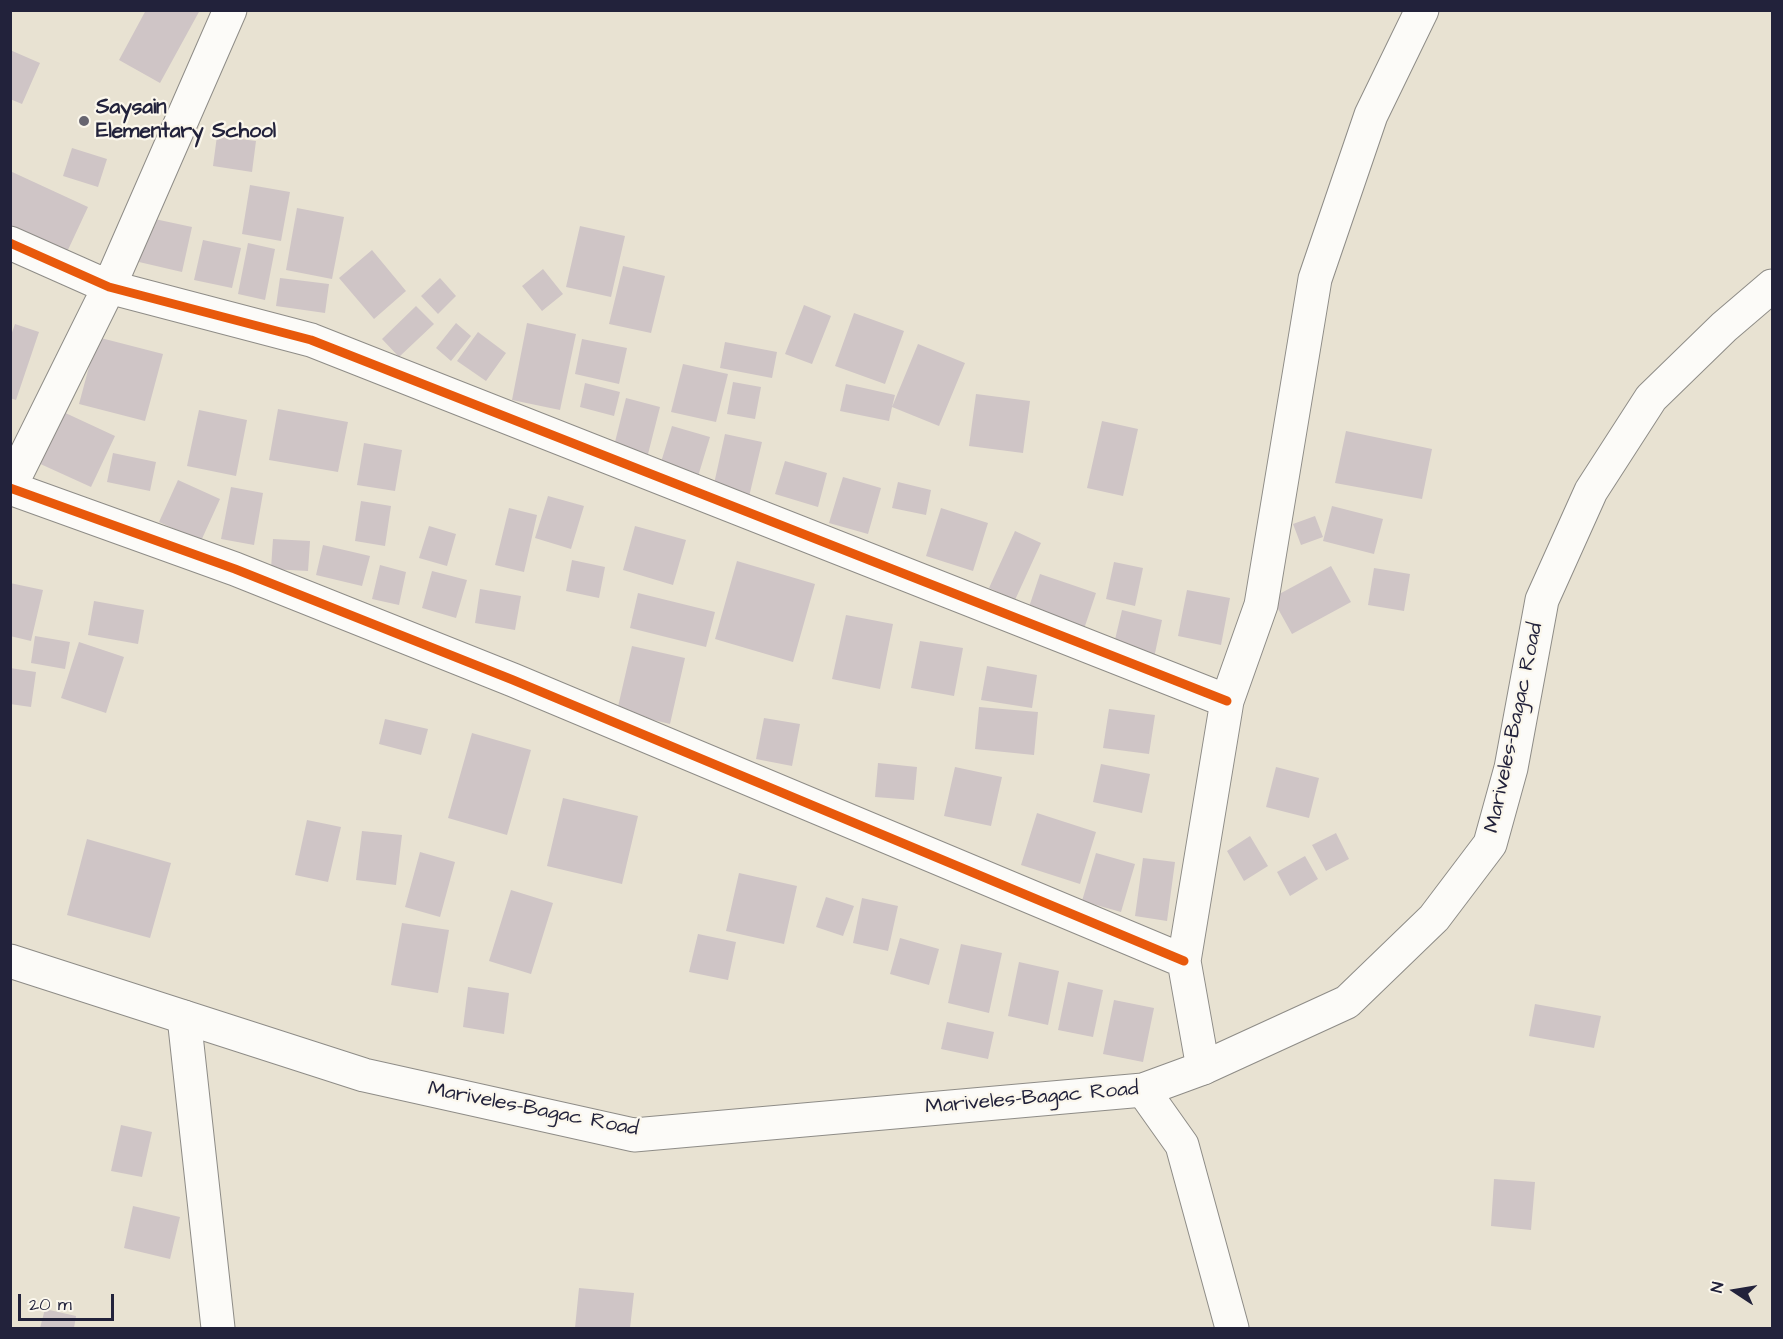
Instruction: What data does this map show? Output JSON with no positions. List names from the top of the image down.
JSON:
{
  "streets": {
    "street": ["Mariveles-Bagac Road"]
  },
  "places": ["Saysain Elementary School"],
  "scale_bar": "20 m",
  "north": "left"
}
